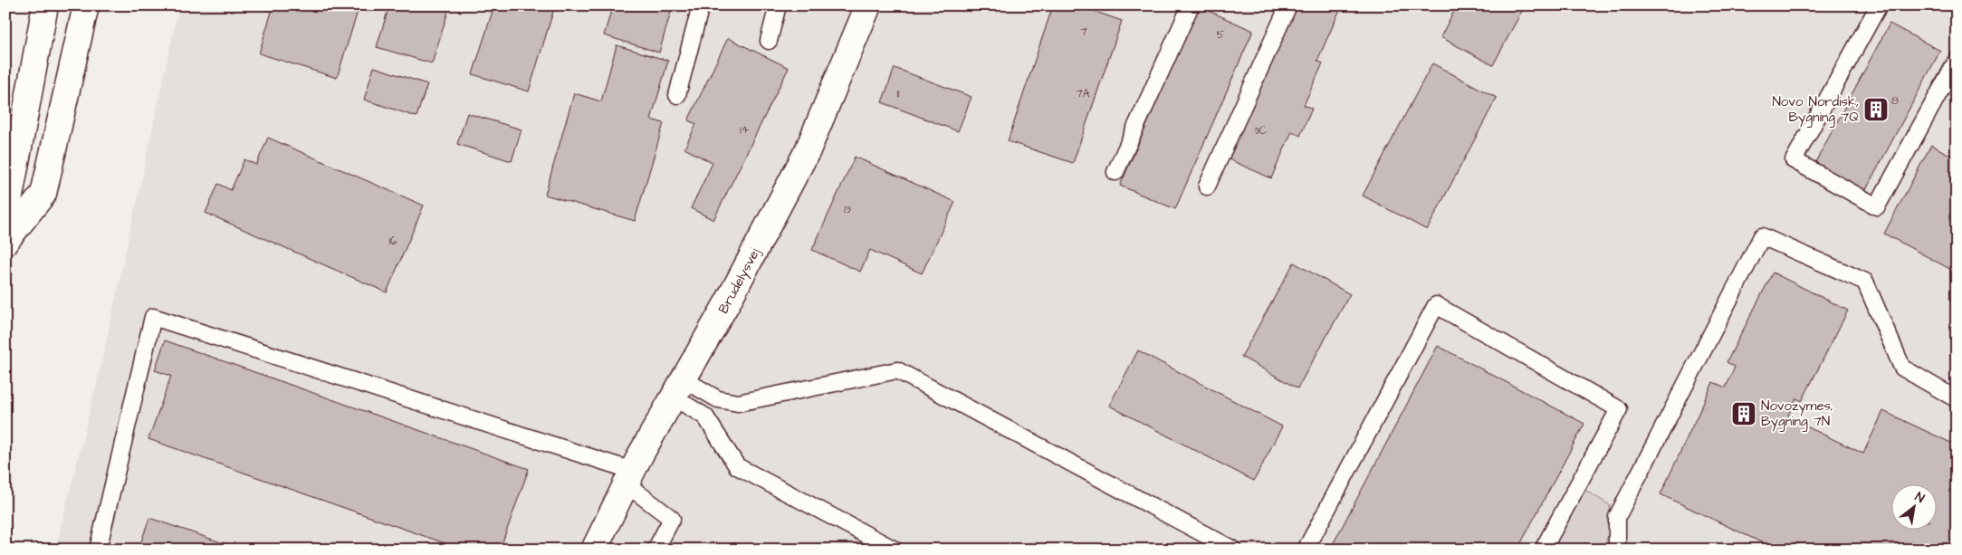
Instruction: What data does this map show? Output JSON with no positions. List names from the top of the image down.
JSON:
{
  "streets": {
    "main road": ["Brudelysvej"]
  },
  "places": {
    "building": ["Novo Nordisk, Bygning 7Q", "Novozymes, Bygning 7N"]
  },
  "house_numbers": [
    "7",
    "5",
    "11",
    "7A",
    "8",
    "14",
    "3C",
    "13",
    "16"
  ],
  "north": "top right"
}
